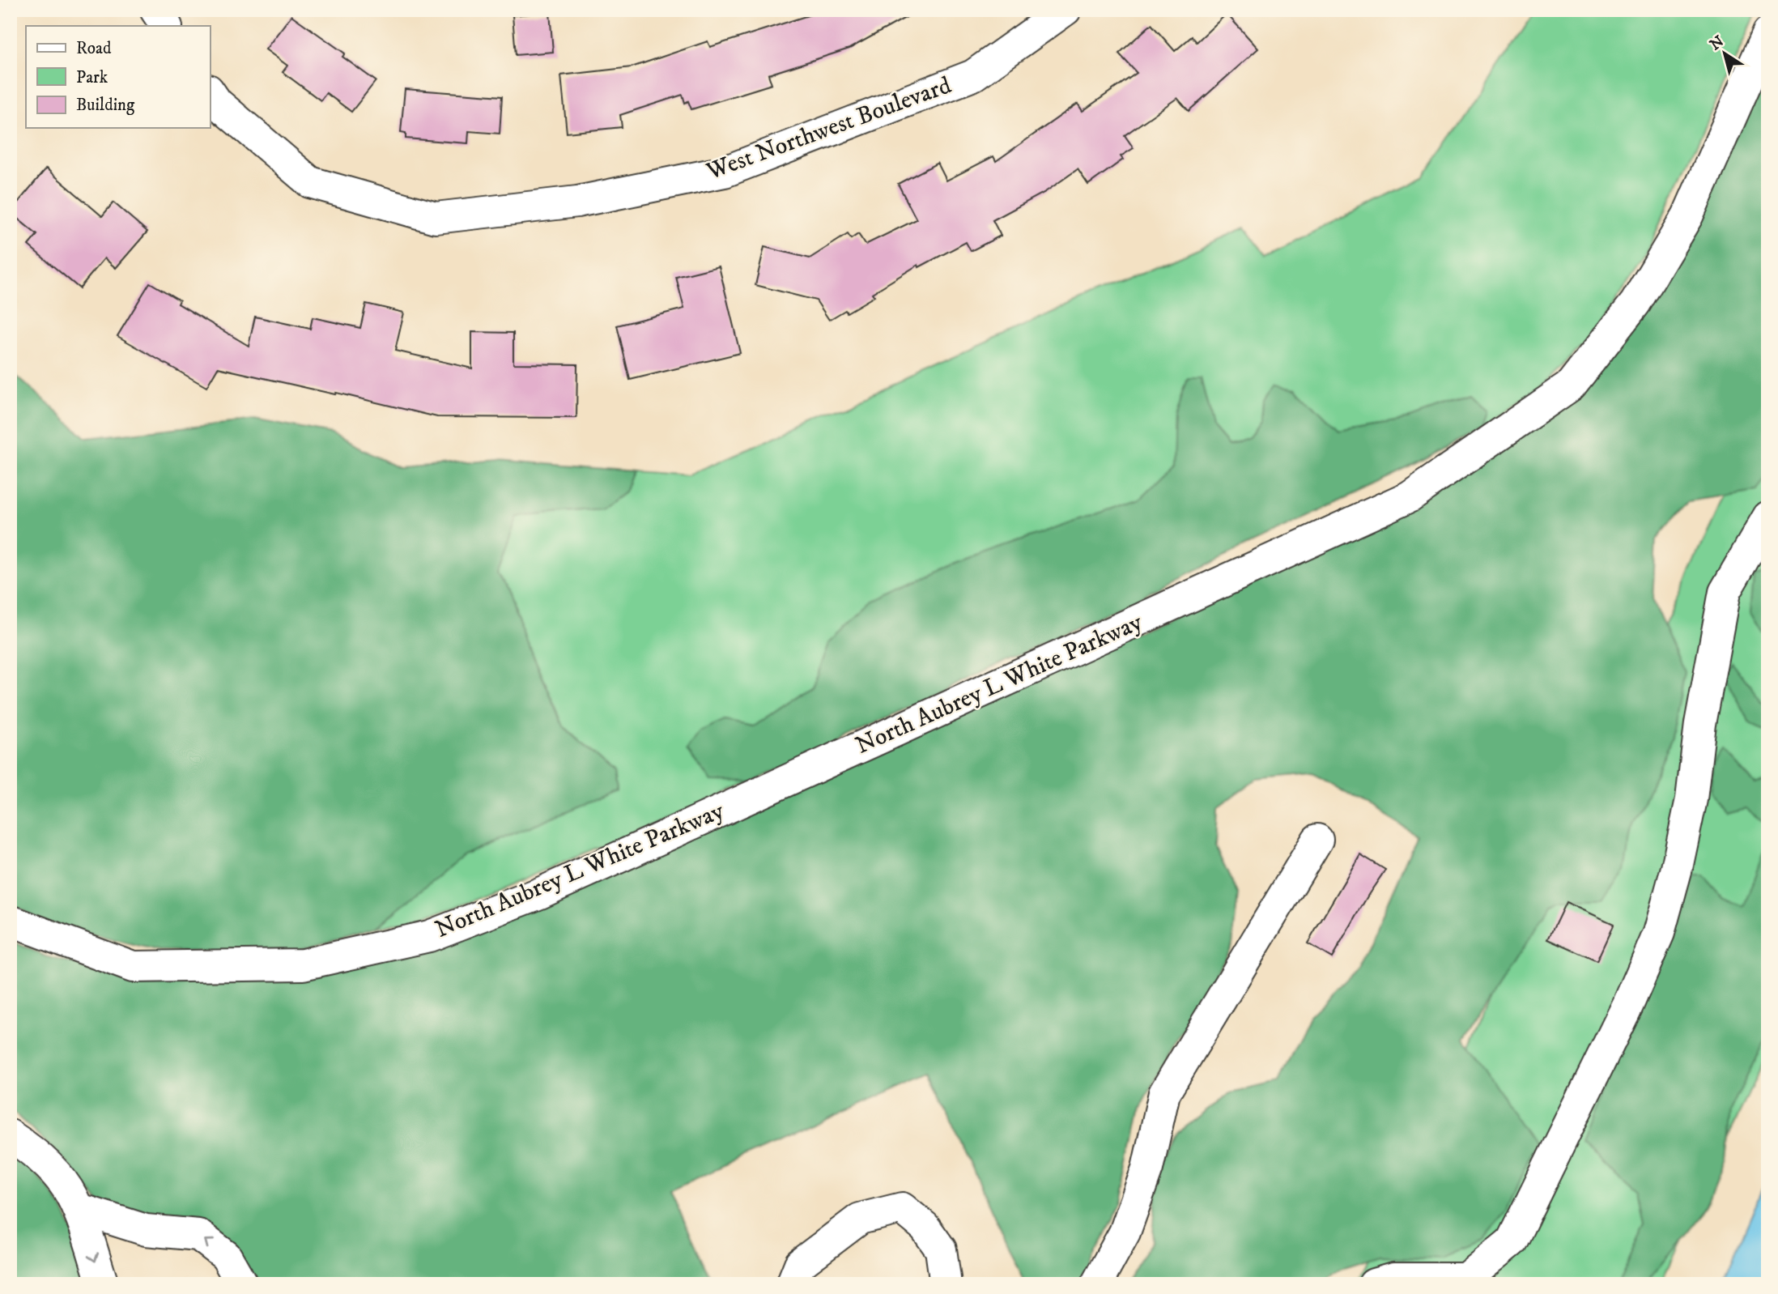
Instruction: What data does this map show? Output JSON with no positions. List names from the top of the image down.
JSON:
{
  "streets": {
    "street": ["West Northwest Boulevard", "North Aubrey L White Parkway"]
  },
  "legend": ["Road", "Park", "Building"],
  "north": "top left"
}
